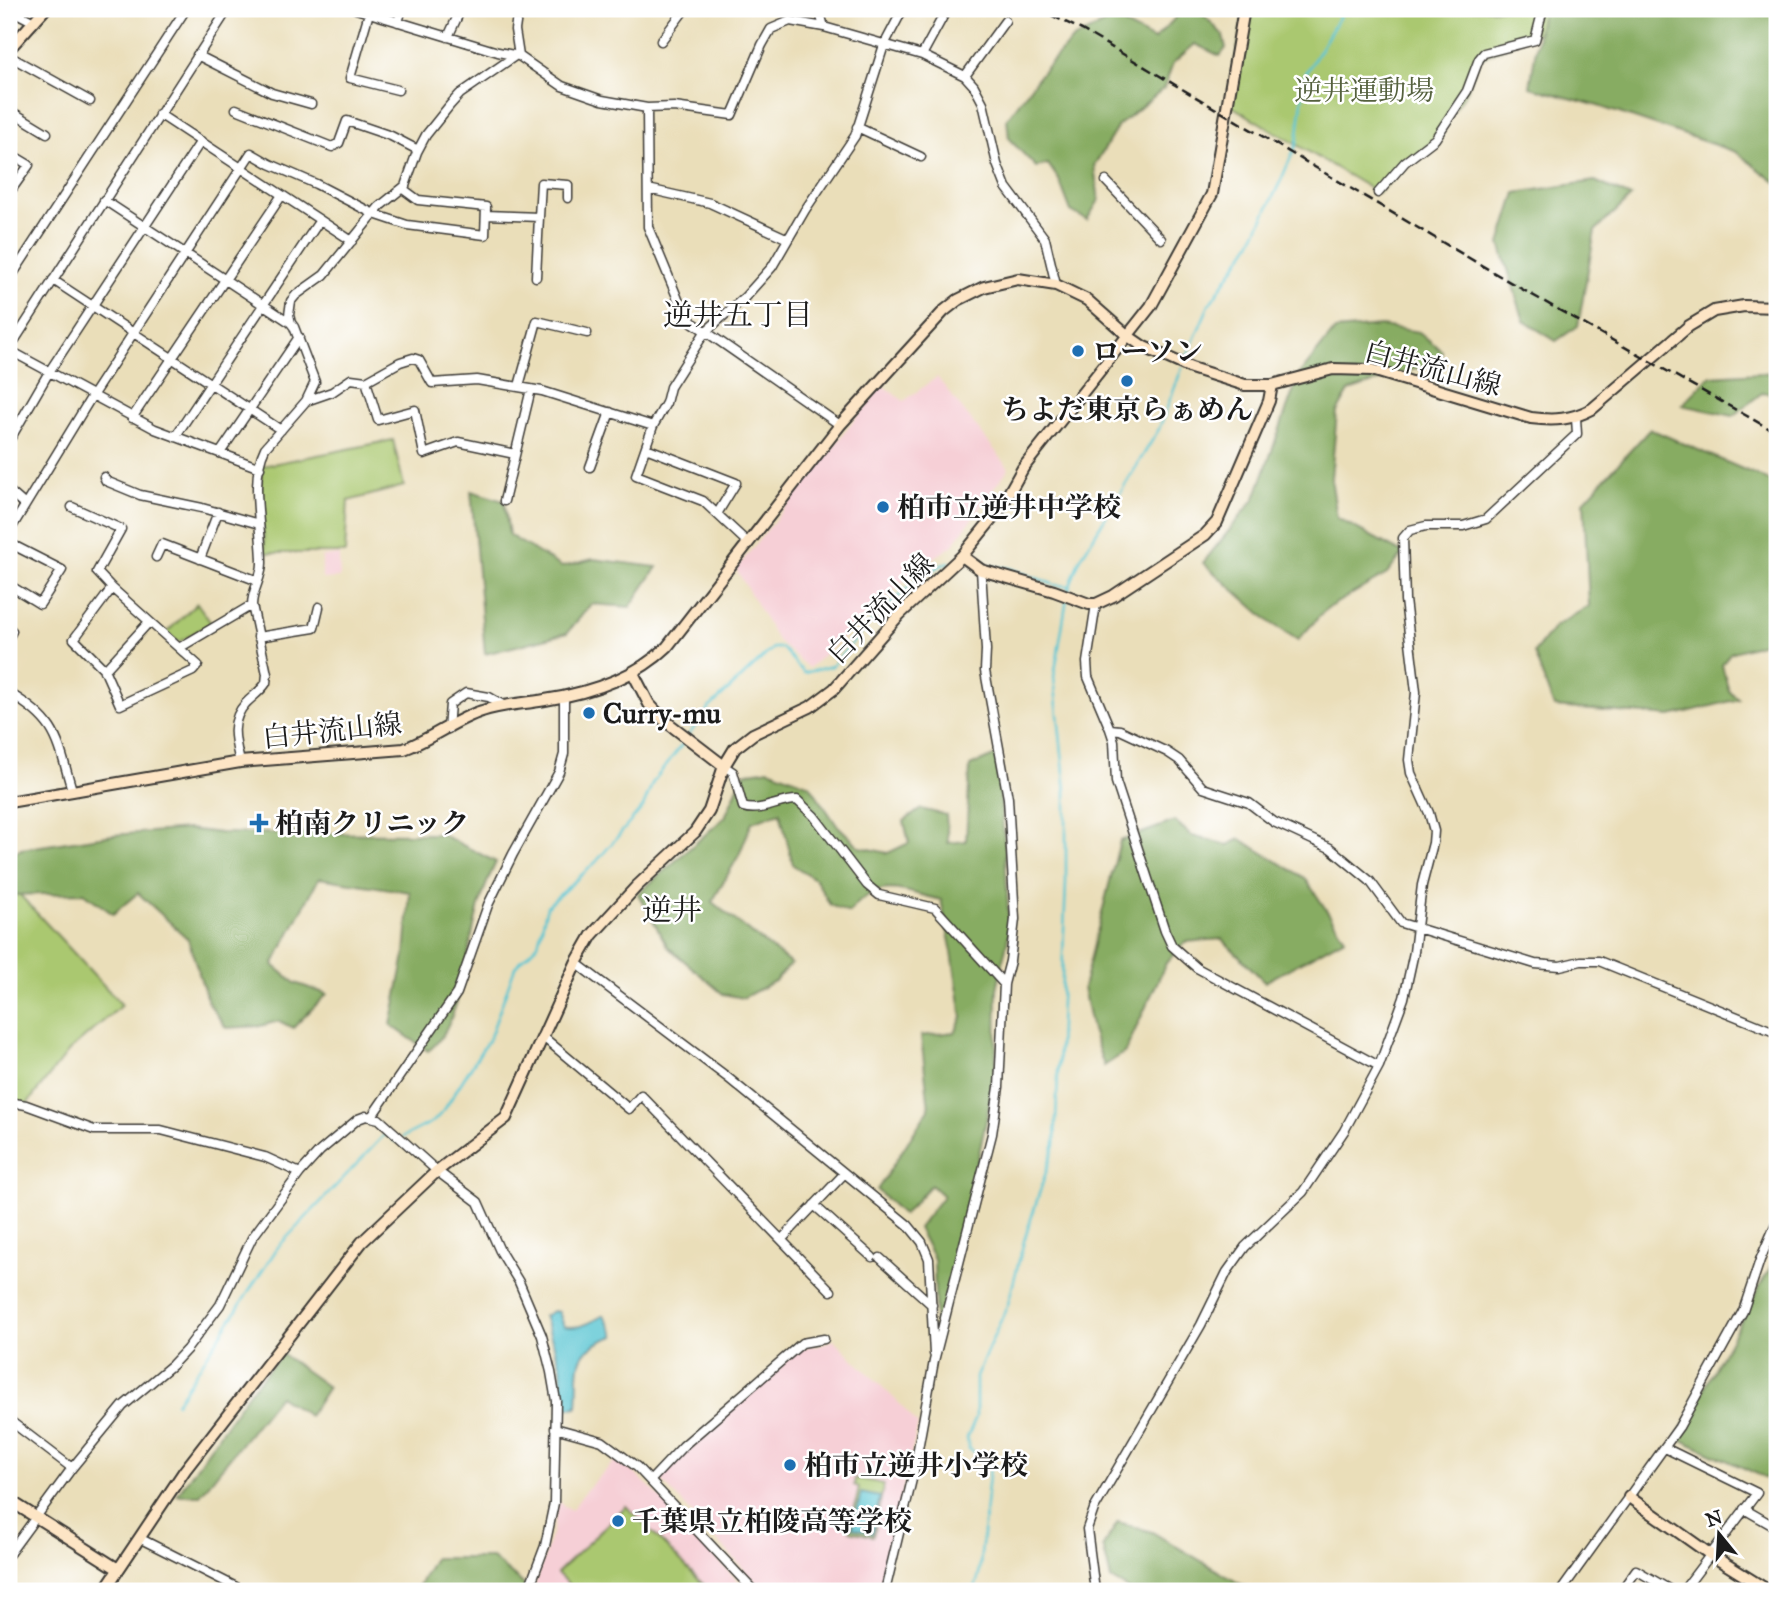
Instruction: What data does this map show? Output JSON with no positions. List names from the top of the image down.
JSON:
{
  "streets": {
    "street": ["白井流山線"]
  },
  "districts": ["逆井五丁目", "逆井"],
  "parks": ["逆井運動場"],
  "places": {
    "other": [
      "ローソン",
      "ちよだ東京らぁめん",
      "柏市立逆井中学校",
      "Curry-mu",
      "柏市立逆井小学校",
      "千葉県立柏陵高等学校"
    ],
    "health": ["柏南クリニック"]
  },
  "north": "top"
}
